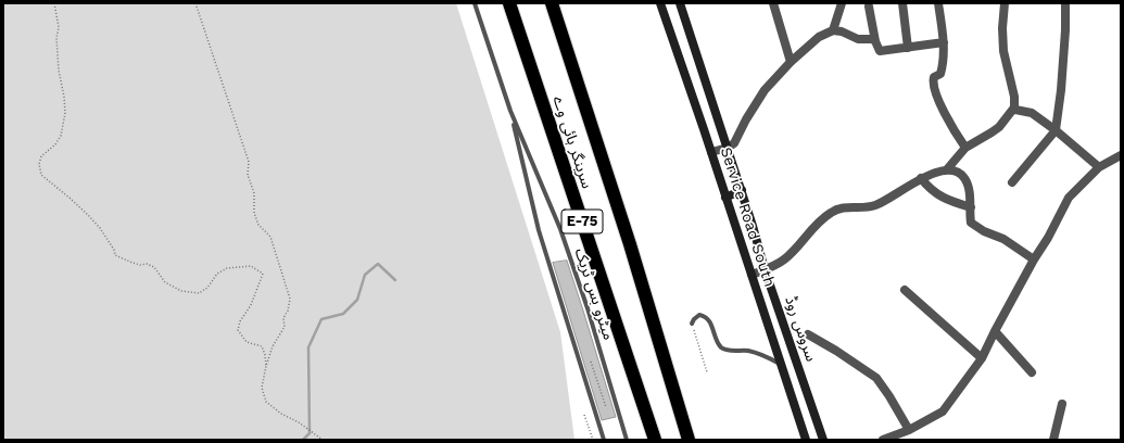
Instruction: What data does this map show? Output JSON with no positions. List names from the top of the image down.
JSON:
{
  "streets": {
    "highway": ["سرینگر ہائی وے", "E-75"],
    "main road": ["Service Road South", "سروس روڈ"],
    "lane": ["میٹرو بس ٹریک"]
  }
}
